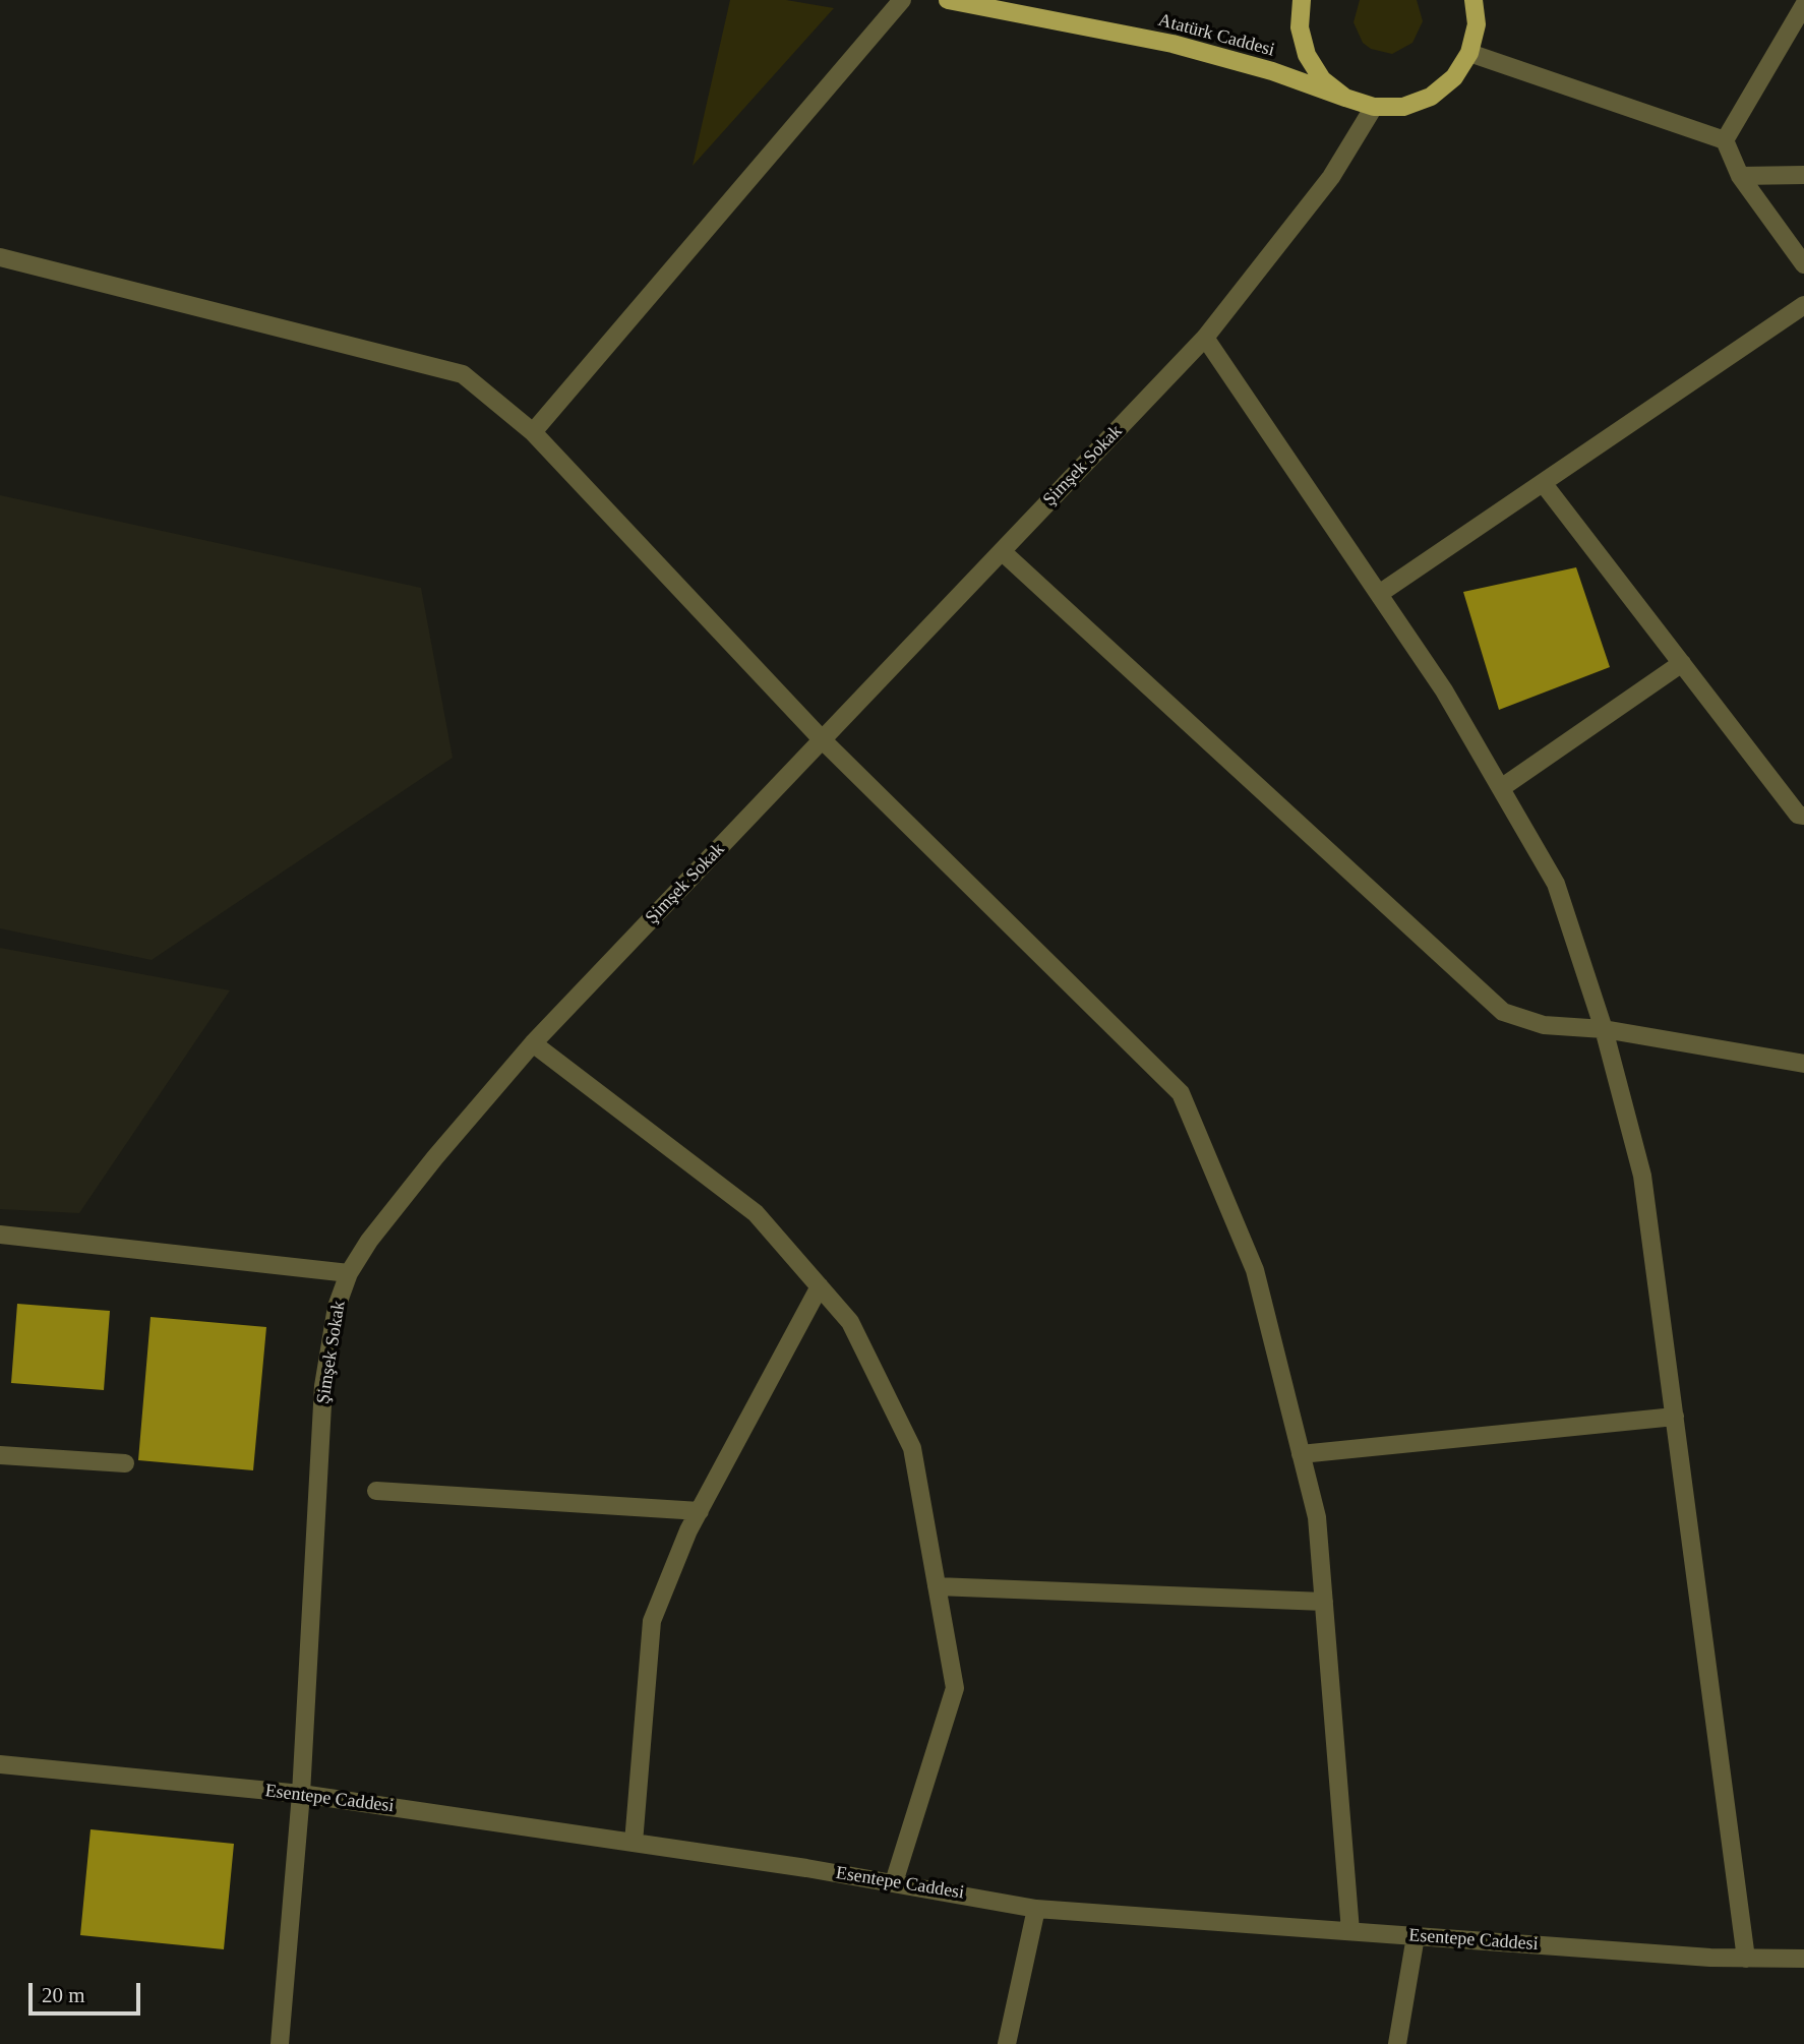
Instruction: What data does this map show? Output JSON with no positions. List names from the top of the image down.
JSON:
{
  "streets": {
    "main road": ["Atatürk Caddesi"],
    "street": ["Şimşek Sokak", "Esentepe Caddesi"]
  },
  "crossings": [
    ["Atatürk Caddesi", "Şimşek Sokak"],
    ["Şimşek Sokak", "Esentepe Caddesi"]
  ],
  "scale_bar": "20 m"
}
